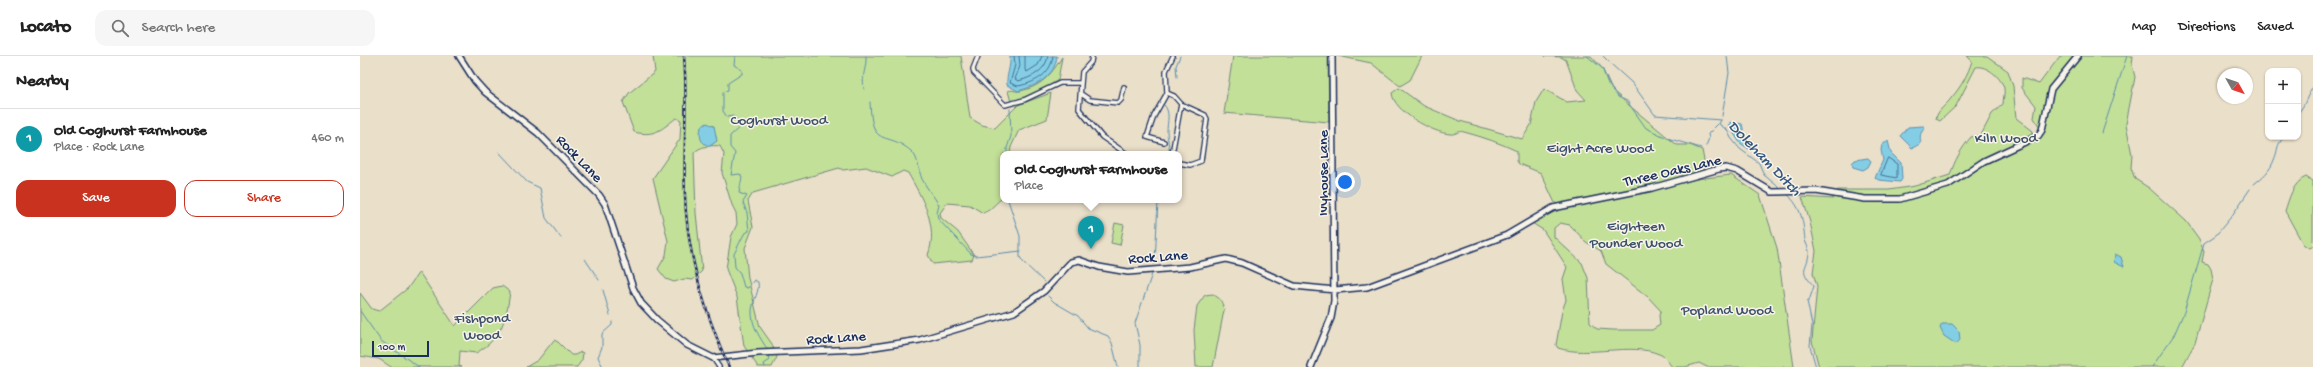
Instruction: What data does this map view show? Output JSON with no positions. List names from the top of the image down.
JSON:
{
  "streets": {
    "street": ["Rock Lane", "Three Oaks Lane", "Ivyhouse Lane"]
  },
  "crossings": [
    ["Rock Lane", "Three Oaks Lane"],
    ["Rock Lane", "Ivyhouse Lane"],
    ["Three Oaks Lane", "Ivyhouse Lane"]
  ],
  "water": ["Doleham Ditch"],
  "parks": [
    "Coghurst Wood",
    "Kiln Wood",
    "Eight Acre Wood",
    "Eighteen Pounder Wood",
    "Popland Wood",
    "Fishpond Wood"
  ],
  "scale_bar": "100 m",
  "north": "bottom right",
  "page": {
    "header": "Locato",
    "search": "Search here",
    "nav": ["Map", "Directions", "Saved"],
    "heading": "Nearby",
    "map_buttons": ["+", "−"],
    "list": [
      {
        "mark": "1",
        "name": "Old Coghurst Farmhouse",
        "note": "Place · Rock Lane",
        "value": "460 m"
      }
    ],
    "popup": ["Old Coghurst Farmhouse", "Place"],
    "buttons": ["Save", "Share"],
    "pins": "1",
    "scale": "100 m"
  }
}
